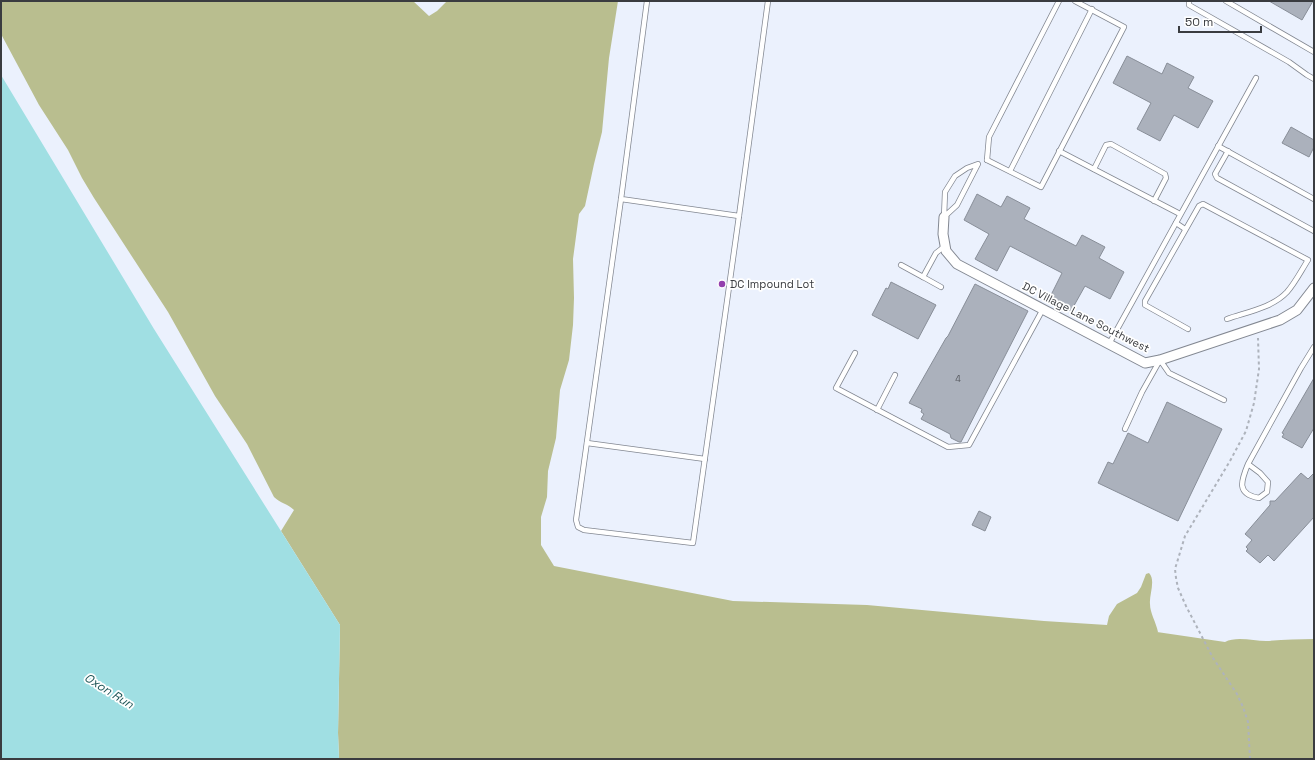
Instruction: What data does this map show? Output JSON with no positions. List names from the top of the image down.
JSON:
{
  "streets": {
    "street": ["DC Village Lane Southwest"]
  },
  "water": ["Oxon Run"],
  "places": ["DC Impound Lot"],
  "house_numbers": ["4"],
  "scale_bar": "50 m"
}
